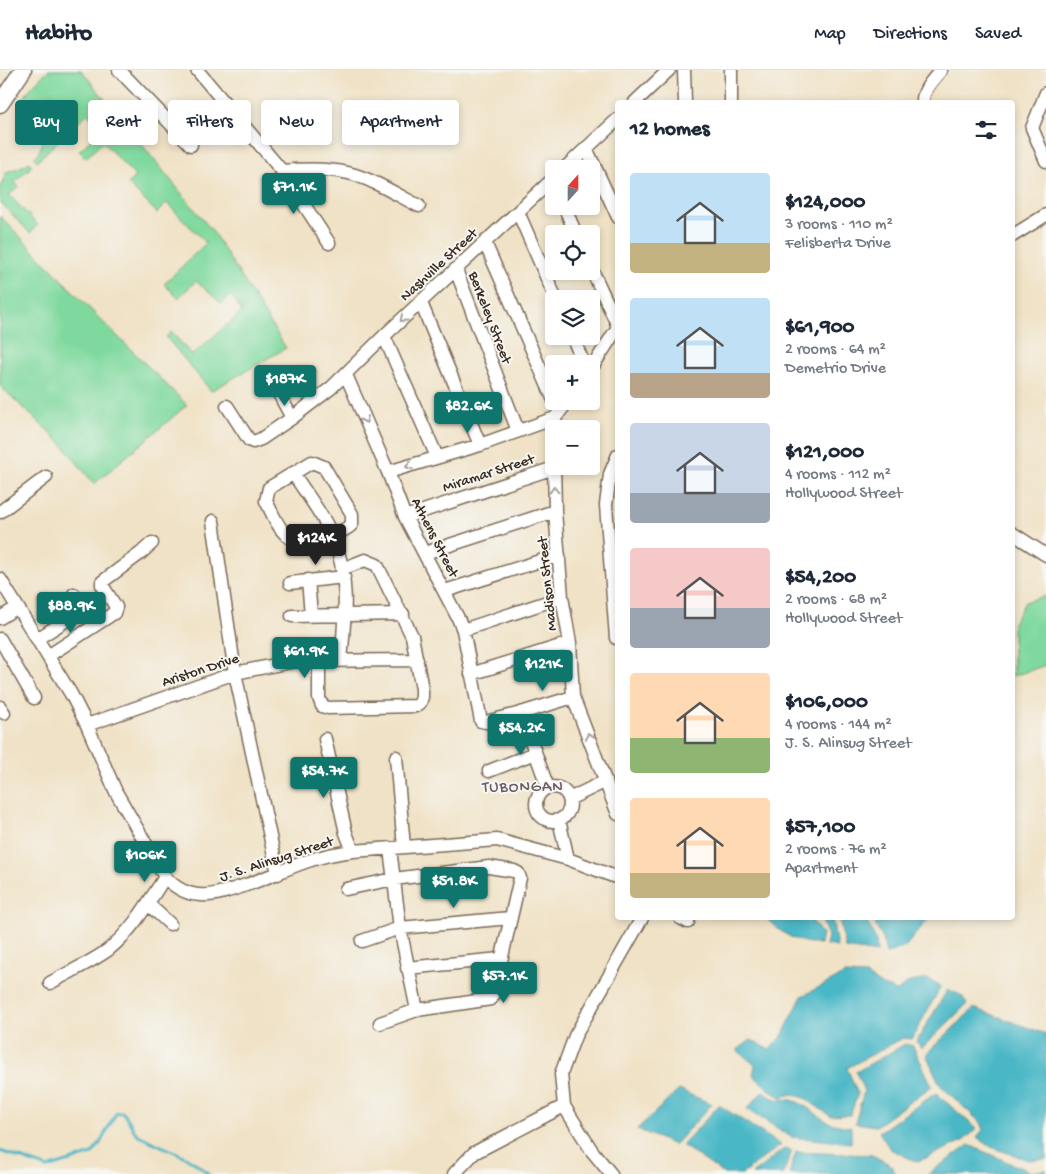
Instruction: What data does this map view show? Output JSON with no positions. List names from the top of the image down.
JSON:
{
  "streets": {
    "street": [
      "Nashville Street",
      "Berkeley Street",
      "Miramar Street",
      "Athens Street",
      "Madison Street",
      "Ariston Drive",
      "J. S. Alinsug Street"
    ]
  },
  "crossings": [
    ["Nashville Street", "Berkeley Street"],
    ["Nashville Street", "Athens Street"],
    ["Miramar Street", "Athens Street"],
    ["Ariston Drive", "J. S. Alinsug Street"]
  ],
  "districts": ["TUBONGAN"],
  "north": "top",
  "page": {
    "header": "Habito",
    "nav": ["Map", "Directions", "Saved"],
    "chip": [
      "Buy",
      "Rent",
      "Filters",
      "New",
      "Apartment"
    ],
    "heading": "12 homes",
    "map_buttons": ["+", "−"],
    "list": [
      {
        "name": "$124,000",
        "note": "3 rooms · 110 m² · Felisberta Drive"
      },
      {
        "name": "$61,900",
        "note": "2 rooms · 64 m² · Demetrio Drive"
      },
      {
        "name": "$121,000",
        "note": "4 rooms · 112 m² · Hollywood Street"
      },
      {
        "name": "$54,200",
        "note": "2 rooms · 68 m² · Hollywood Street"
      },
      {
        "name": "$106,000",
        "note": "4 rooms · 144 m² · J. S. Alinsug Street"
      },
      {
        "name": "$57,100",
        "note": "2 rooms · 76 m² · Apartment"
      }
    ],
    "price": [
      "$71.1K",
      "$187K",
      "$82.6K",
      "$124K",
      "$88.9K",
      "$61.9K",
      "$121K",
      "$54.2K",
      "$54.7K",
      "$106K",
      "$51.8K",
      "$57.1K"
    ]
  }
}
